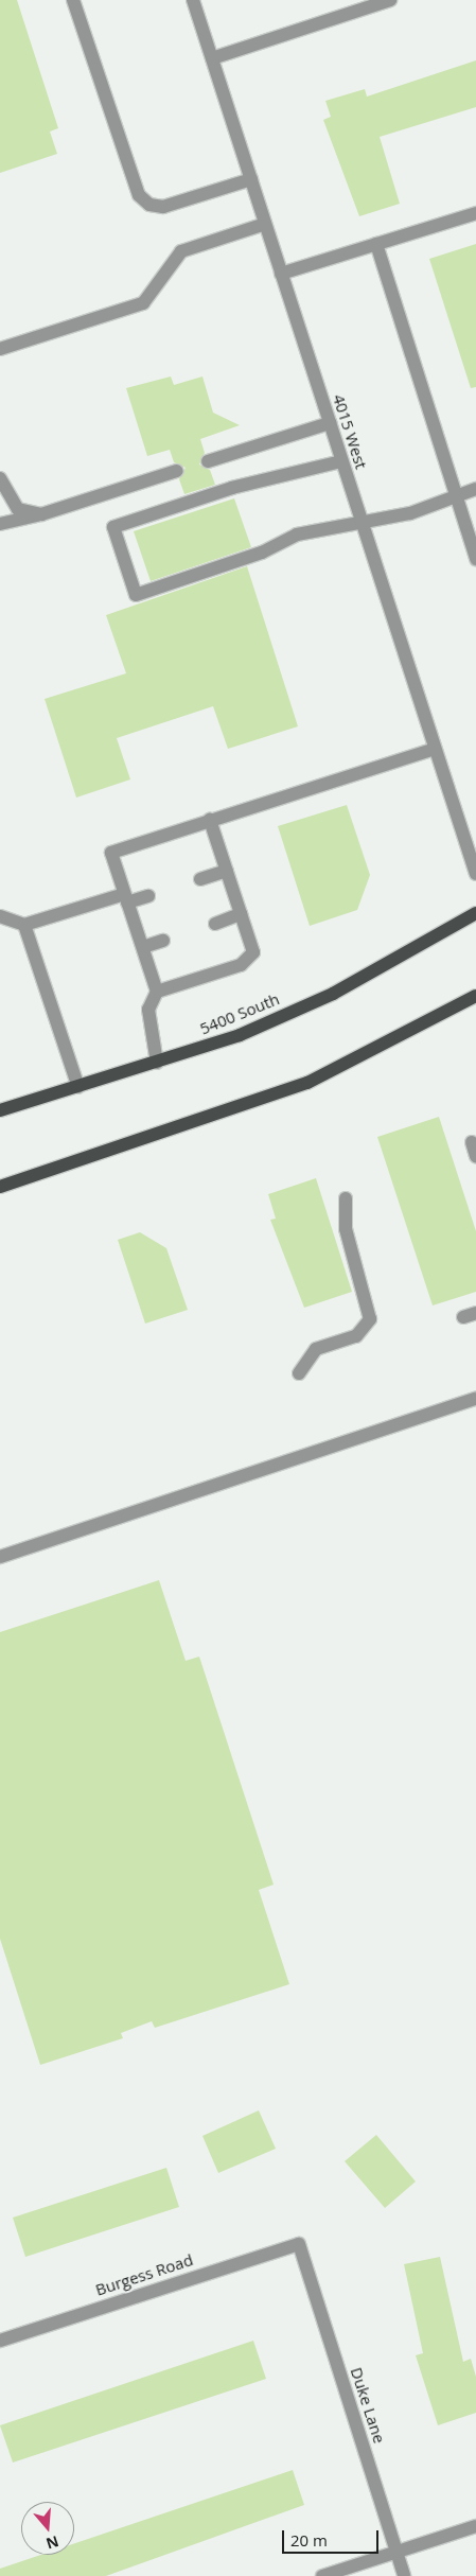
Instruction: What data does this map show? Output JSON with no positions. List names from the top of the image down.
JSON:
{
  "streets": {
    "main road": ["5400 South"],
    "street": ["4015 West", "Burgess Road", "Duke Lane"]
  },
  "crossings": [
    ["Burgess Road", "Duke Lane"]
  ],
  "scale_bar": "20 m",
  "north": "bottom"
}
